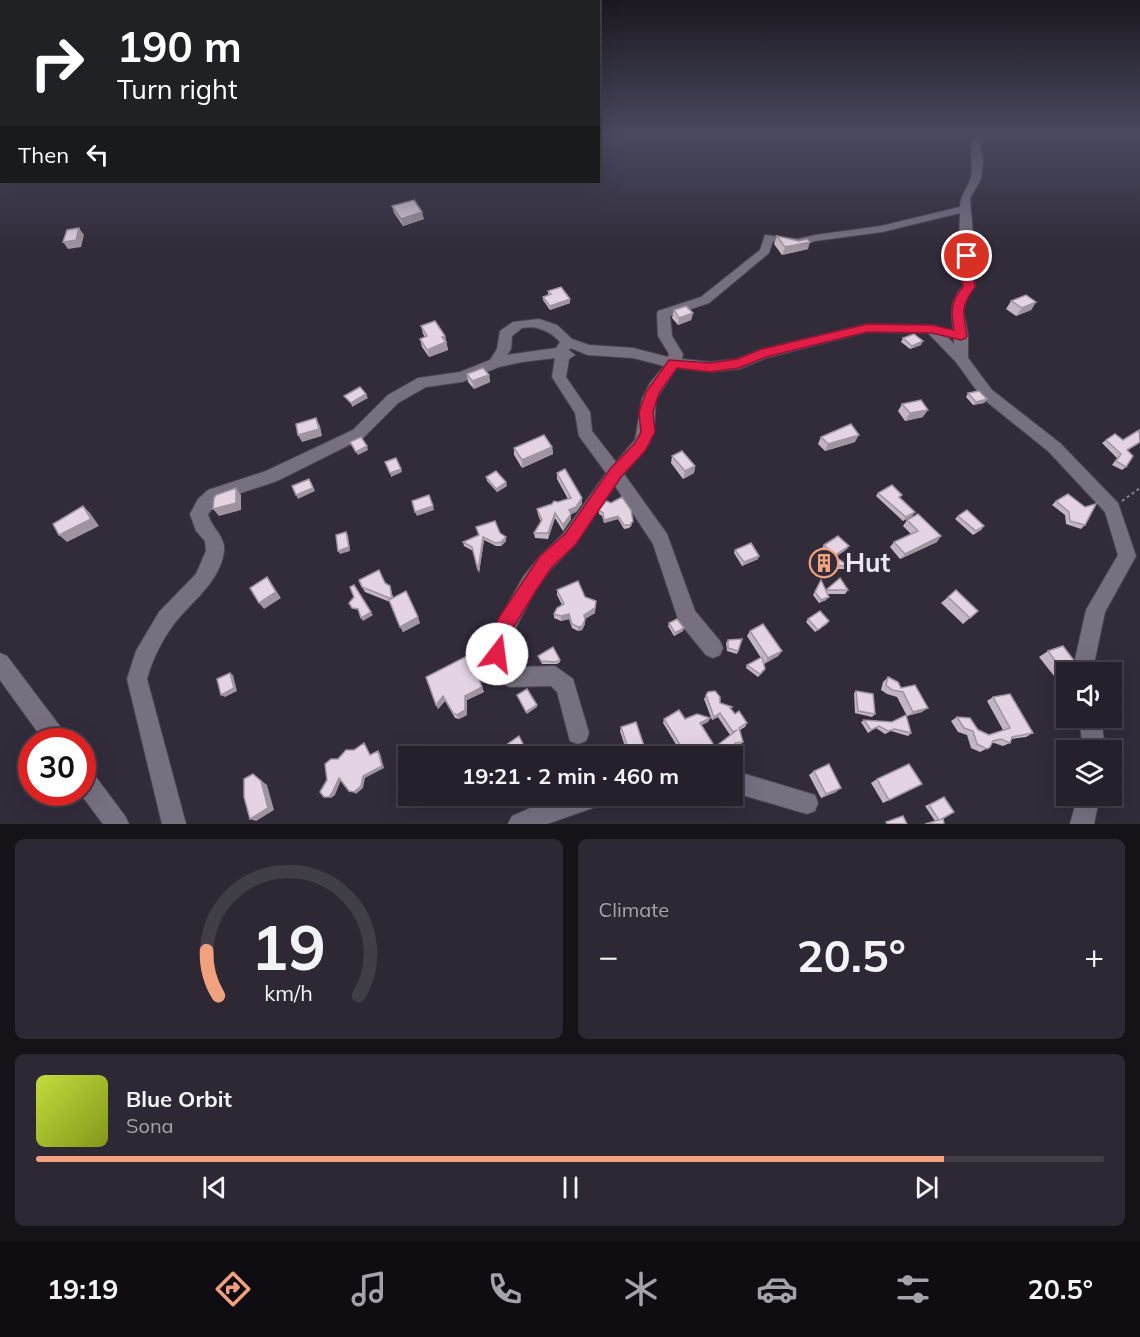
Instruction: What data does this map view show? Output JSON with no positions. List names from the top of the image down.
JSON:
{
  "places": {
    "building": ["Hut"]
  },
  "page": {
    "turn": ["190 m", "Turn right"],
    "then": "Then",
    "limit": "30",
    "trip": "19:21 · 2 min · 460 m",
    "tile": "Climate",
    "heat": ["−", "20.5°", "+"],
    "song": ["Blue Orbit", "Sona"],
    "tabs": ["19:19", "20.5°"],
    "gauge": ["19", "km/h"]
  }
}
